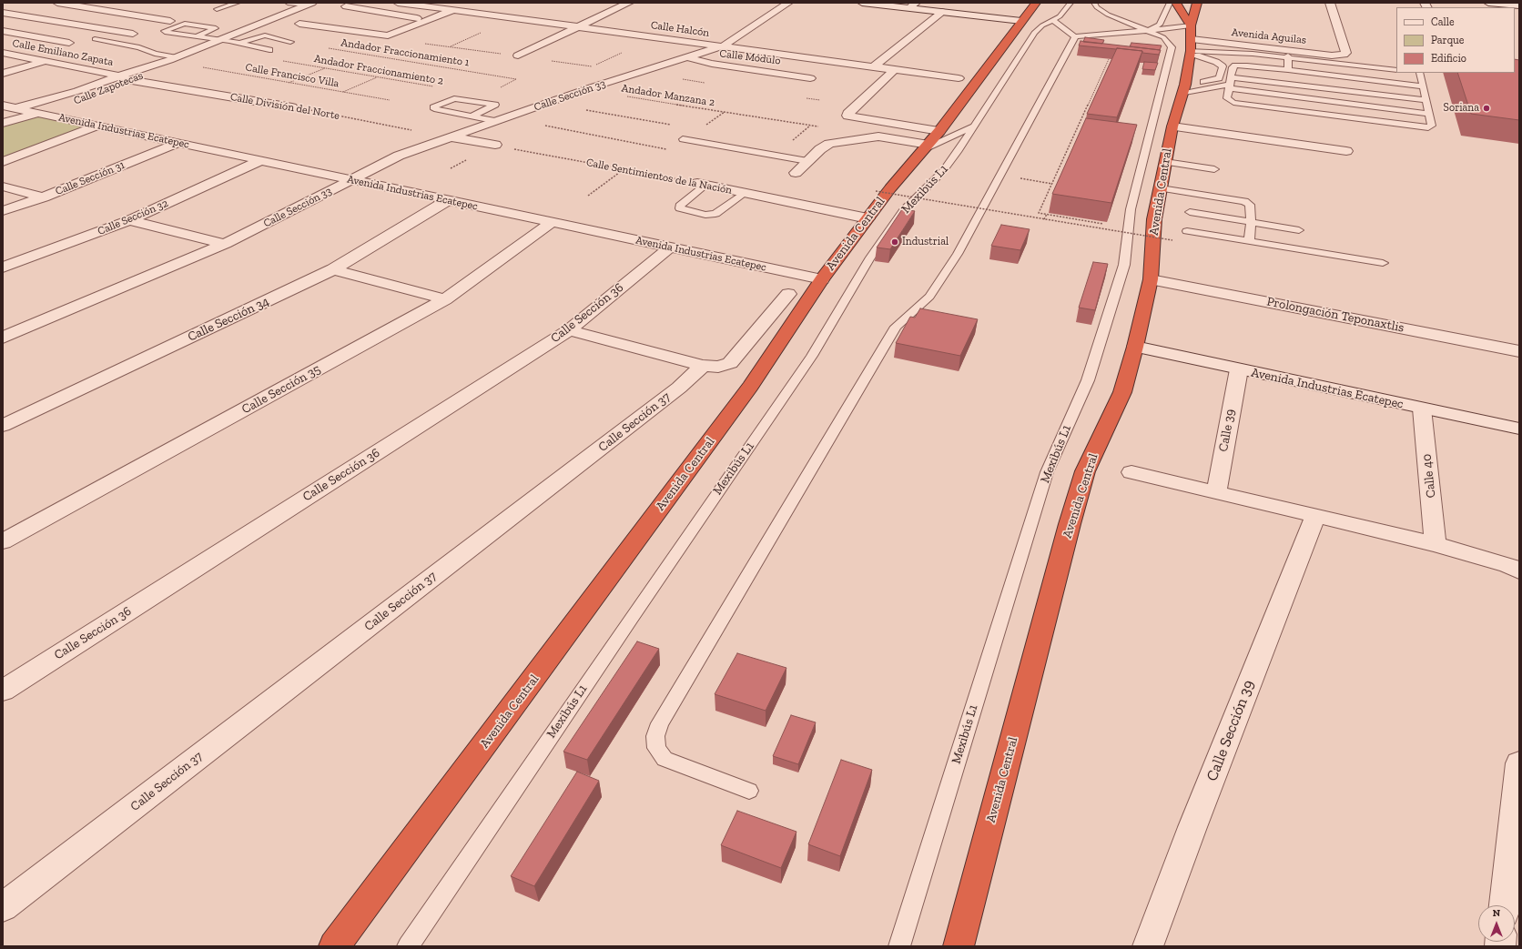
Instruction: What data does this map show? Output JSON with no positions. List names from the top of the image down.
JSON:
{
  "streets": {
    "highway": ["Avenida Central"],
    "street": [
      "Calle Halcón",
      "Avenida Aguilas",
      "Calle Emiliano Zapata",
      "Calle Módulo",
      "Calle Zapotecas",
      "Calle Sección 33",
      "Calle División del Norte",
      "Avenida Industrias Ecatepec",
      "Calle Sentimientos de la Nación",
      "Calle Sección 31",
      "Calle Sección 32",
      "Calle Sección 36",
      "Prolongación Teponaxtlis",
      "Calle Sección 34",
      "Calle Sección 35",
      "Calle Sección 37",
      "Calle 39",
      "Calle 40",
      "Calle Sección 39"
    ],
    "lane": ["Mexibús L1"],
    "path": [
      "Andador Fraccionamiento 1",
      "Andador Fraccionamiento 2",
      "Calle Francisco Villa",
      "Andador Manzana 2"
    ]
  },
  "crossings": [
    ["Calle Halcón", "Calle Sección 33"],
    ["Avenida Aguilas", "Avenida Central"],
    ["Calle Emiliano Zapata", "Calle Zapotecas"],
    ["Calle Emiliano Zapata", "Calle División del Norte"],
    ["Calle Módulo", "Calle Sección 33"],
    ["Calle Zapotecas", "Calle División del Norte"],
    ["Calle Zapotecas", "Avenida Industrias Ecatepec"],
    ["Calle Sección 33", "Calle División del Norte"],
    ["Calle Sección 33", "Avenida Industrias Ecatepec"],
    ["Avenida Industrias Ecatepec", "Calle Sección 31"],
    ["Avenida Industrias Ecatepec", "Avenida Central"],
    ["Avenida Industrias Ecatepec", "Calle Sección 32"],
    ["Avenida Industrias Ecatepec", "Calle Sección 36"],
    ["Avenida Industrias Ecatepec", "Calle Sección 34"],
    ["Avenida Industrias Ecatepec", "Calle Sección 35"],
    ["Avenida Industrias Ecatepec", "Calle 39"],
    ["Avenida Industrias Ecatepec", "Calle 40"],
    ["Calle Sentimientos de la Nación", "Avenida Central"],
    ["Avenida Central", "Prolongación Teponaxtlis"]
  ],
  "places": ["Soriana", "Industrial"],
  "legend": ["Calle", "Parque", "Edificio"],
  "north": "top"
}
